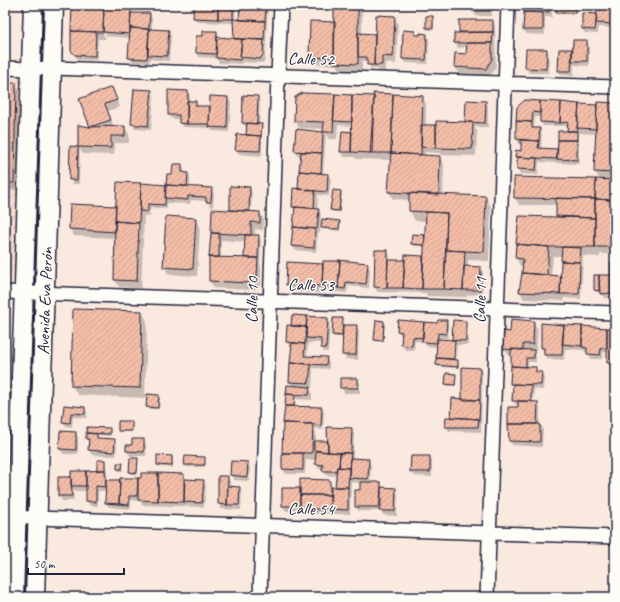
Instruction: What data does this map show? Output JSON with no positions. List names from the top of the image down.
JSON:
{
  "streets": {
    "main road": ["Avenida Eva Perón"],
    "street": [
      "Calle 52",
      "Calle 53",
      "Calle 10",
      "Calle 11",
      "Calle 54"
    ]
  },
  "crossings": [
    ["Calle 52", "Calle 10"],
    ["Calle 52", "Calle 11"],
    ["Calle 52", "Avenida Eva Perón"],
    ["Calle 53", "Calle 10"],
    ["Calle 53", "Calle 11"],
    ["Calle 53", "Avenida Eva Perón"],
    ["Calle 10", "Calle 54"],
    ["Calle 11", "Calle 54"],
    ["Avenida Eva Perón", "Calle 54"]
  ],
  "scale_bar": "50 m"
}
